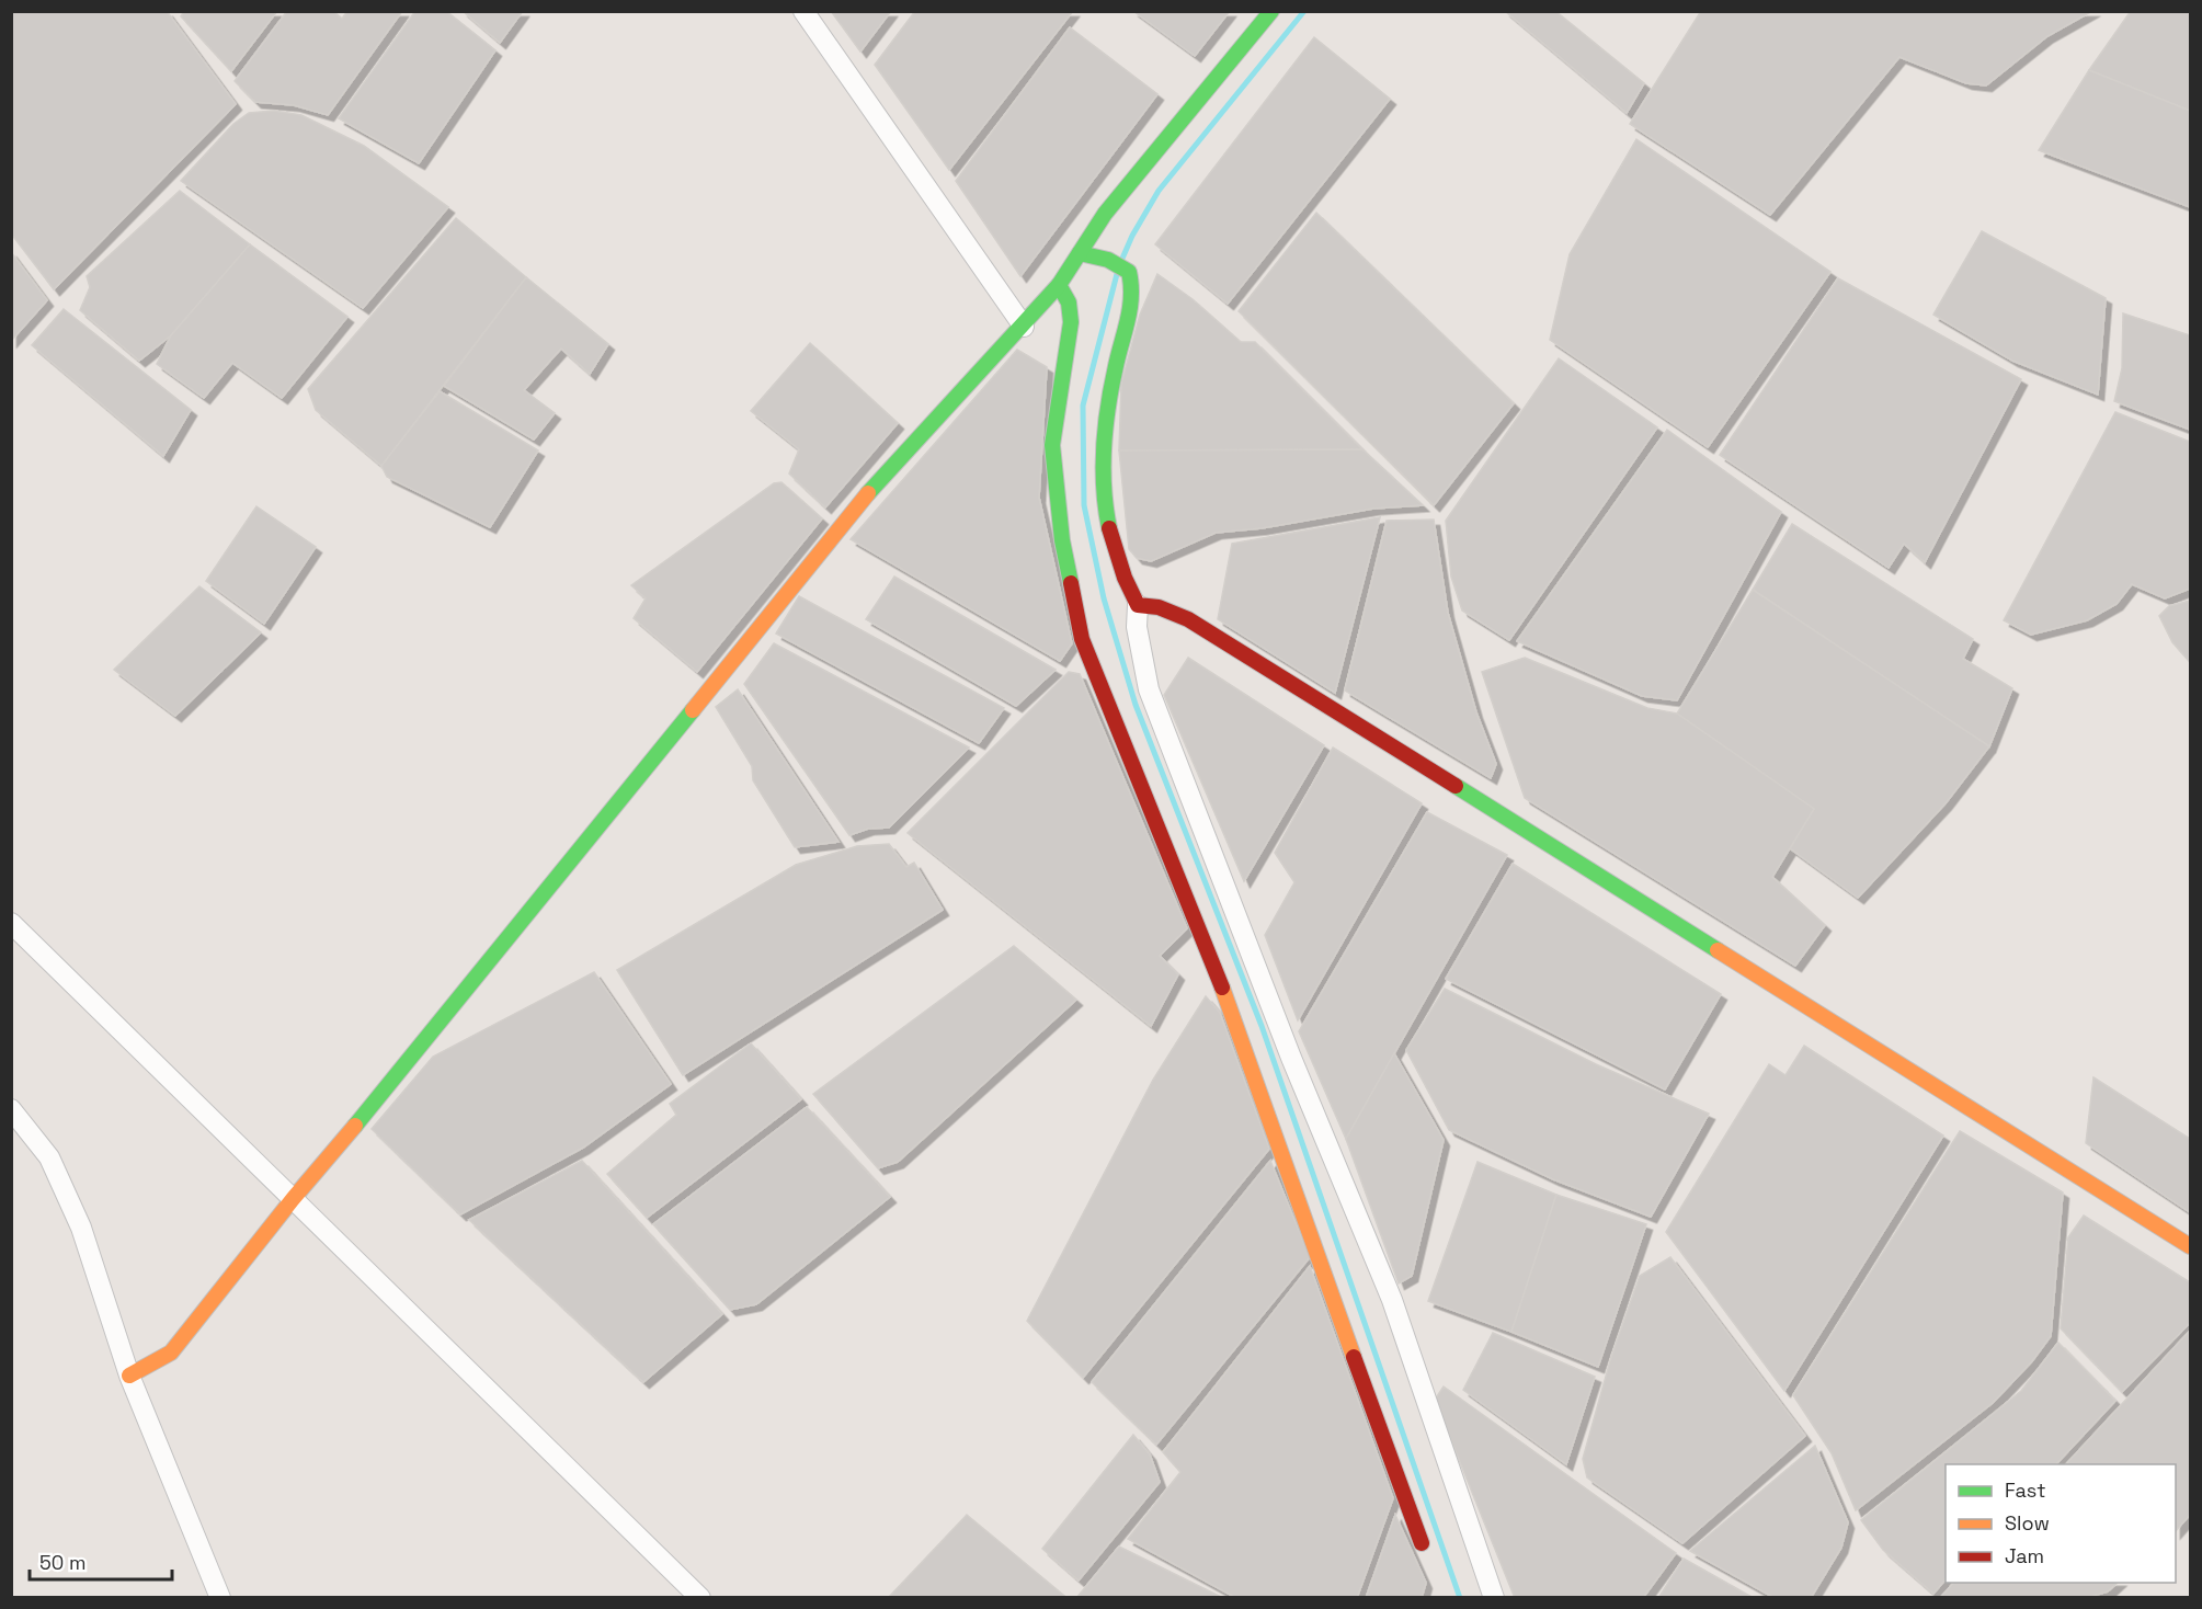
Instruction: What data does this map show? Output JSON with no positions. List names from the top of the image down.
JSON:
{
  "legend": ["Fast", "Slow", "Jam"],
  "scale_bar": "50 m"
}
